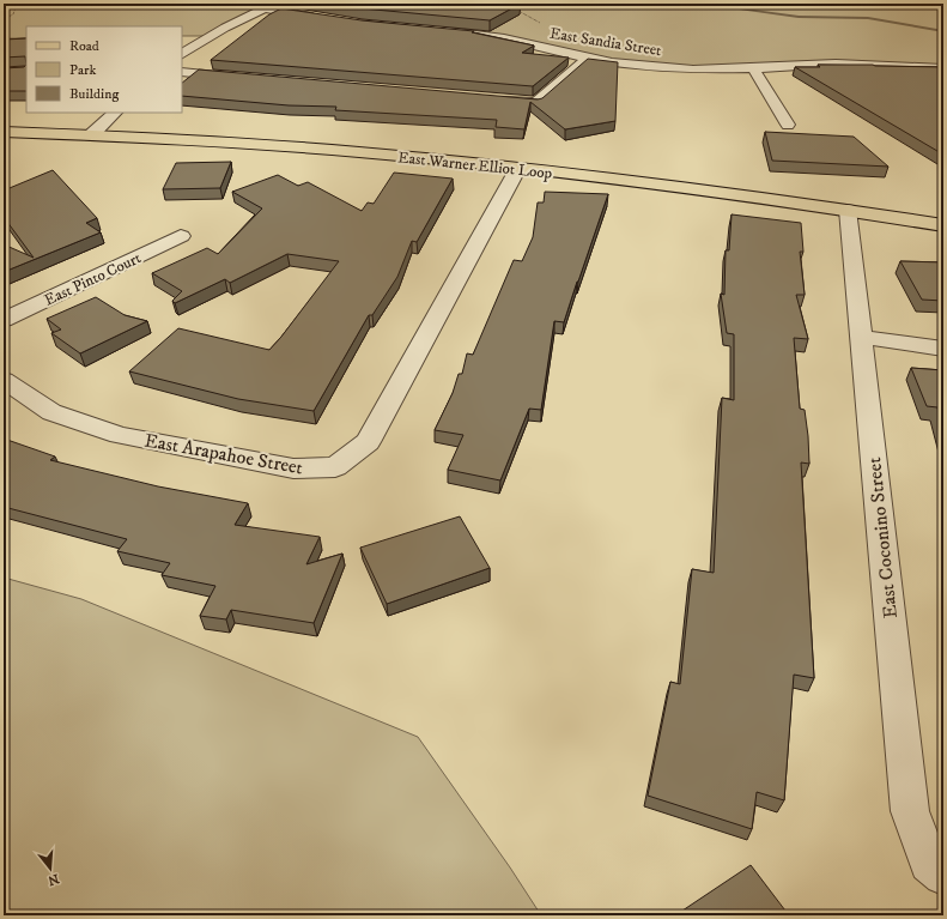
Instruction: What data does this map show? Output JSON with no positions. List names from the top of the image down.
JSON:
{
  "streets": {
    "main road": ["East Warner Elliot Loop"],
    "street": [
      "East Sandia Street",
      "East Pinto Court",
      "East Arapahoe Street",
      "East Coconino Street"
    ]
  },
  "crossings": [
    ["East Warner Elliot Loop", "East Arapahoe Street"],
    ["East Warner Elliot Loop", "East Coconino Street"]
  ],
  "legend": ["Road", "Park", "Building"],
  "north": "bottom"
}
